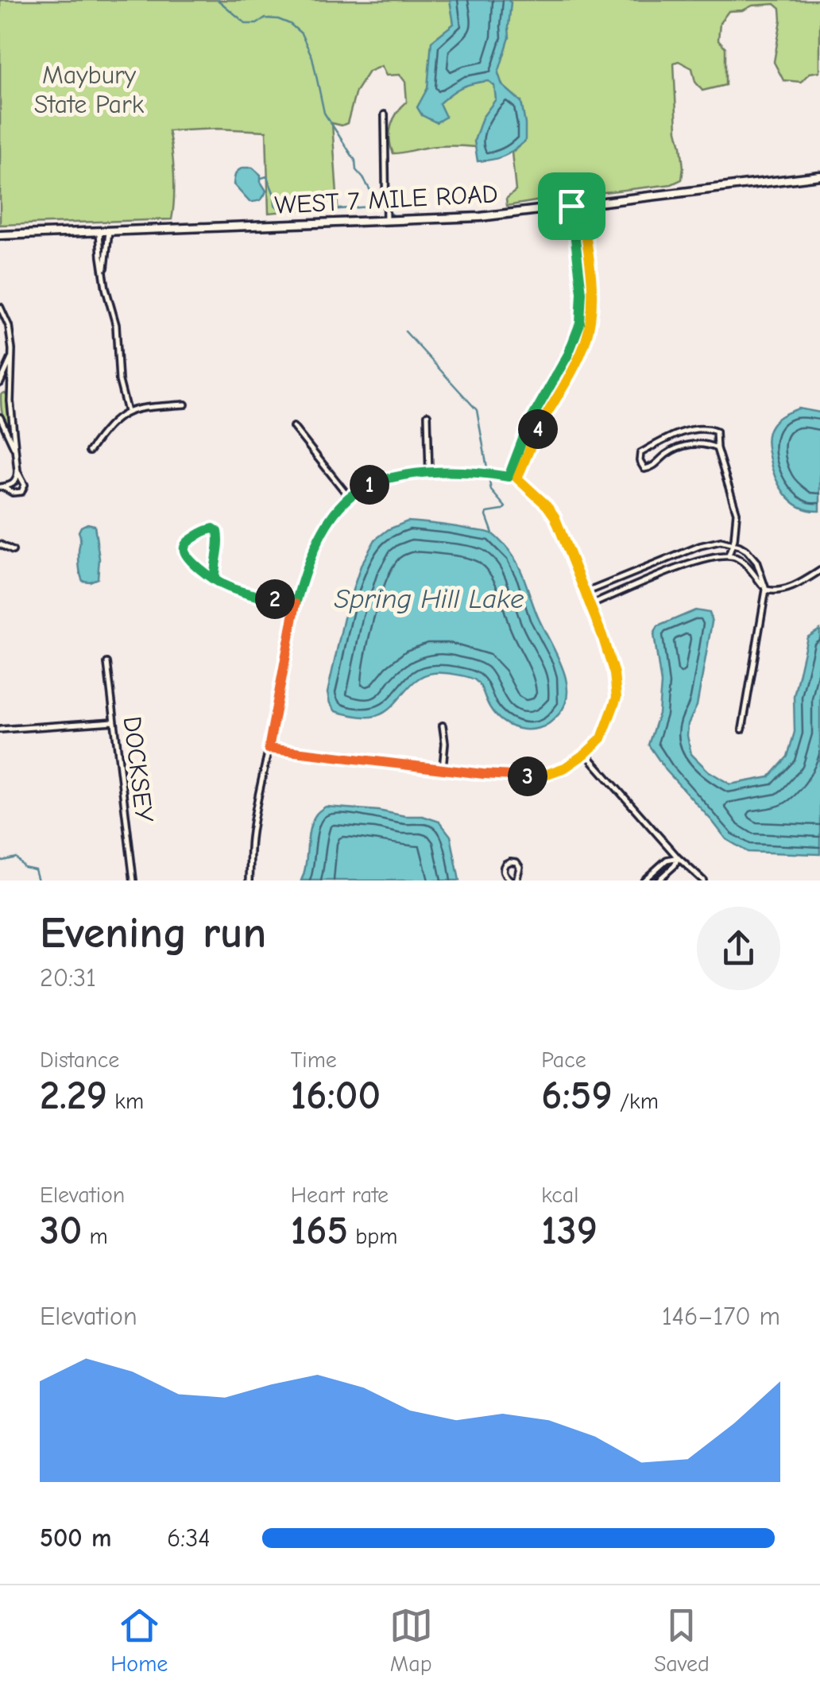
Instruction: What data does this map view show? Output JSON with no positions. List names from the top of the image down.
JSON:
{
  "streets": {
    "street": ["WEST 7 MILE ROAD", "DOCKSEY"]
  },
  "water": ["Spring Hill Lake"],
  "parks": ["Maybury State Park"],
  "page": {
    "pins": [
      "4",
      "1",
      "2",
      "3"
    ],
    "heading": ["Evening run", "20:31"],
    "stats": [
      ["Distance", "2.29 km"],
      ["Time", "16:00"],
      ["Pace", "6:59 /km"],
      ["Elevation", "30 m"],
      ["Heart rate", "165 bpm"],
      ["kcal", "139"]
    ],
    "chart": ["Elevation", "146–170 m"],
    "list": [
      {
        "name": "500 m",
        "note": "6:34"
      }
    ],
    "tabs": ["Home", "Map", "Saved"]
  }
}
